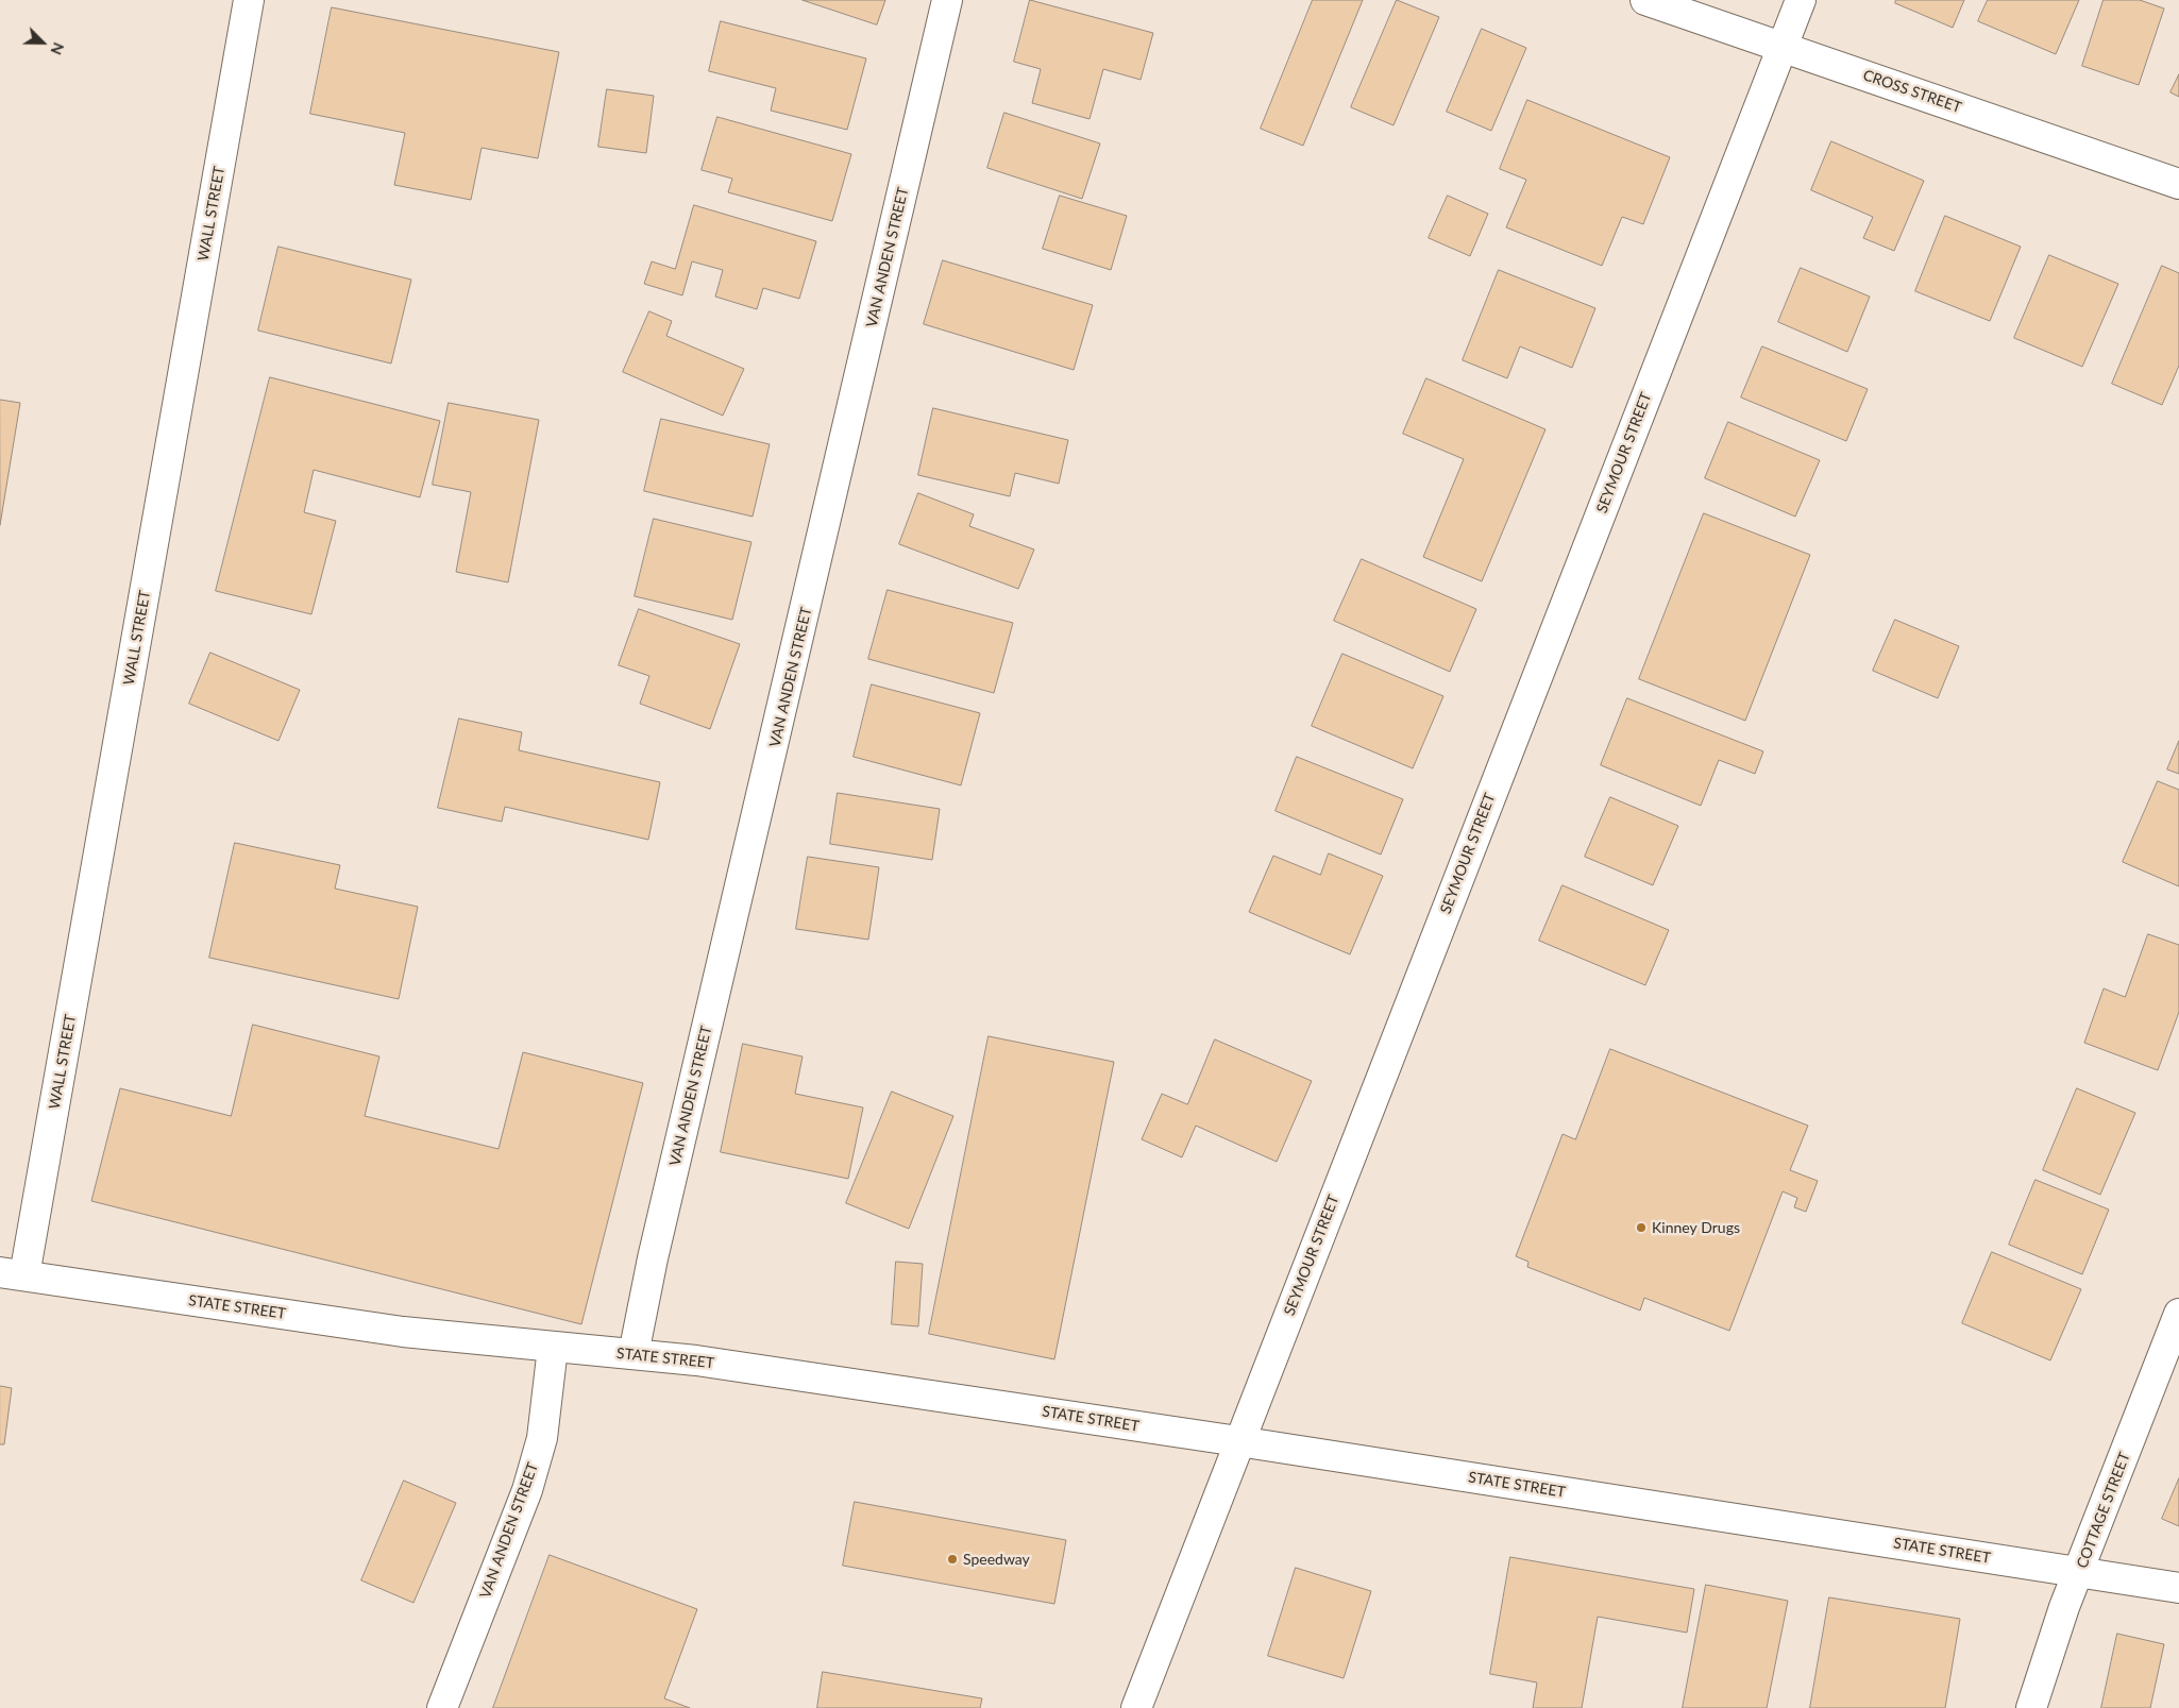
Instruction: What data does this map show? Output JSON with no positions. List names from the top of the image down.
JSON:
{
  "streets": {
    "street": [
      "CROSS STREET",
      "WALL STREET",
      "VAN ANDEN STREET",
      "SEYMOUR STREET",
      "STATE STREET",
      "COTTAGE STREET"
    ]
  },
  "crossings": [
    ["CROSS STREET", "SEYMOUR STREET"],
    ["WALL STREET", "STATE STREET"],
    ["VAN ANDEN STREET", "STATE STREET"],
    ["SEYMOUR STREET", "STATE STREET"],
    ["STATE STREET", "COTTAGE STREET"]
  ],
  "places": ["Kinney Drugs", "Speedway"],
  "north": "bottom right"
}
